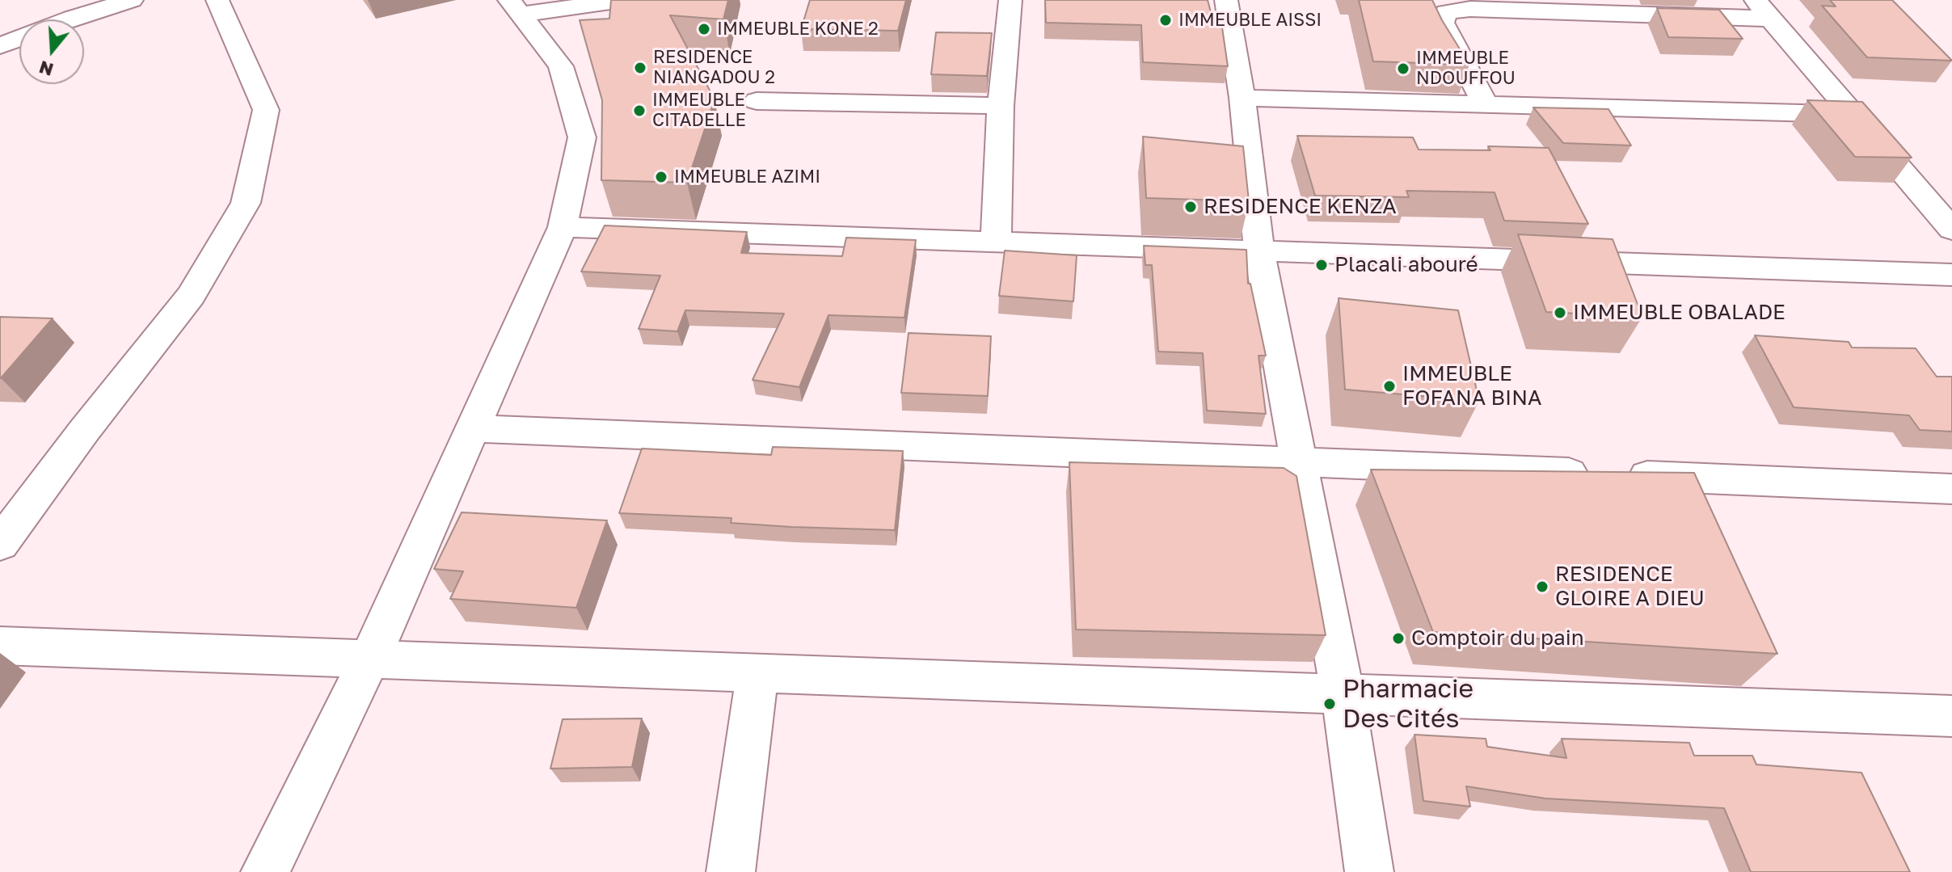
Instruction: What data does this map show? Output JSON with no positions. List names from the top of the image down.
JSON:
{
  "places": [
    "IMMEUBLE AISSI",
    "IMMEUBLE KONE 2",
    "RESIDENCE NIANGADOU 2",
    "IMMEUBLE NDOUFFOU",
    "IMMEUBLE CITADELLE",
    "IMMEUBLE AZIMI",
    "RESIDENCE KENZA",
    "Placali abouré",
    "IMMEUBLE OBALADE",
    "IMMEUBLE FOFANA BINA",
    "RESIDENCE GLOIRE A DIEU",
    "Comptoir du pain",
    "Pharmacie Des Cités"
  ],
  "north": "bottom"
}
